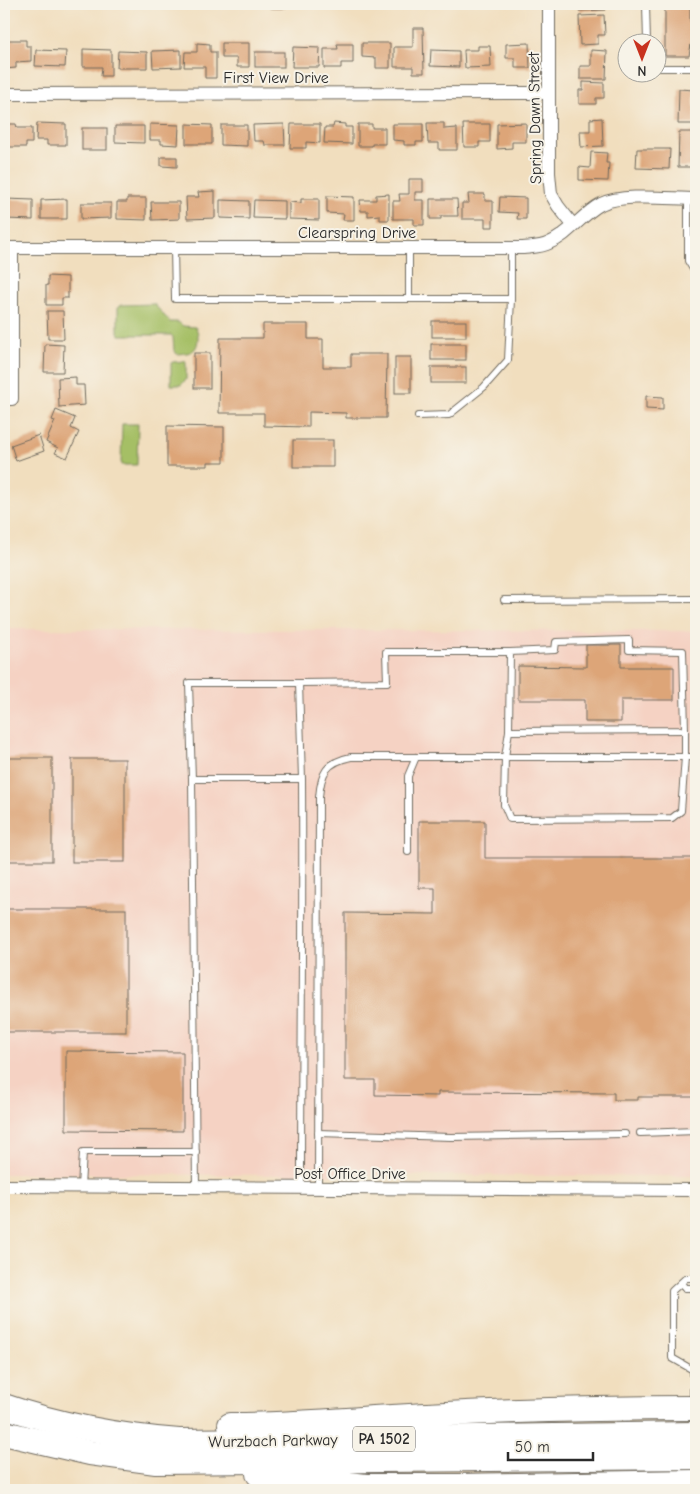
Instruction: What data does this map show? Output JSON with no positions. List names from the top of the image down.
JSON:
{
  "streets": {
    "highway": ["PA 1502", "Wurzbach Parkway"],
    "street": [
      "First View Drive",
      "Spring Dawn Street",
      "Clearspring Drive",
      "Post Office Drive"
    ]
  },
  "crossings": [
    ["First View Drive", "Spring Dawn Street"],
    ["Spring Dawn Street", "Clearspring Drive"]
  ],
  "scale_bar": "50 m",
  "north": "bottom"
}
